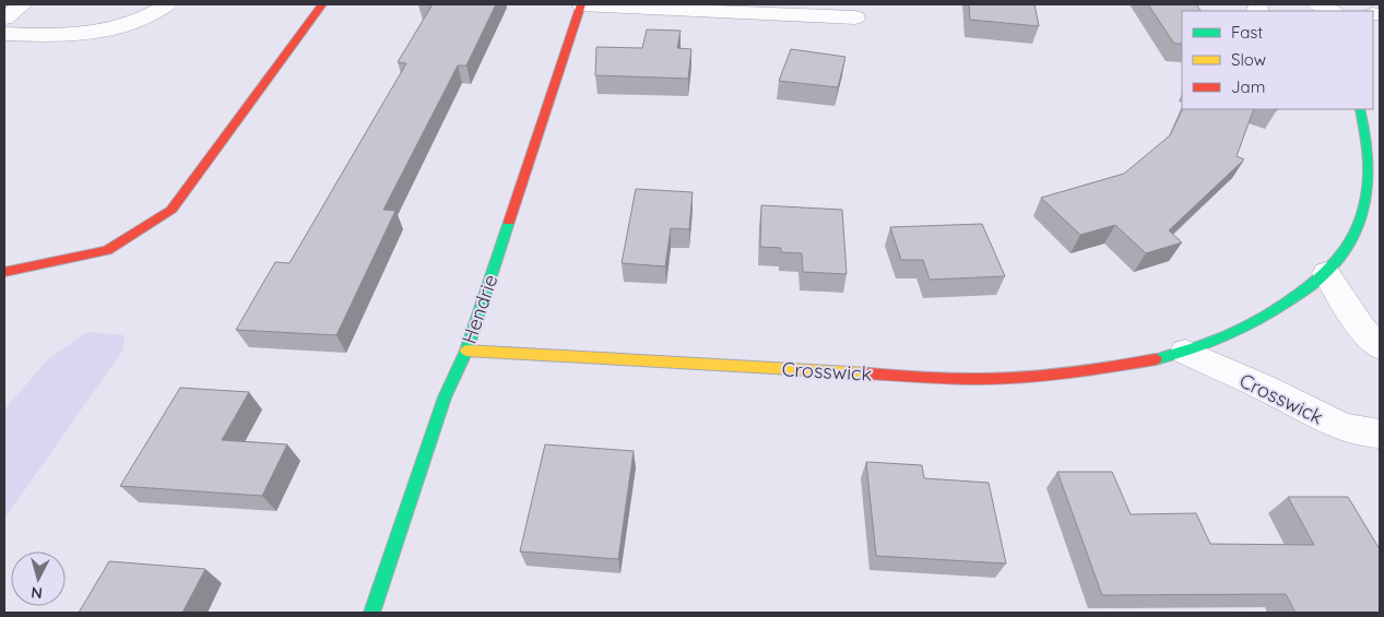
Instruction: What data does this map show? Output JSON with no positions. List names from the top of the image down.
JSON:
{
  "streets": {
    "street": ["Hendrie", "Crosswick"]
  },
  "crossings": [
    ["Hendrie", "Crosswick"]
  ],
  "legend": ["Fast", "Slow", "Jam"],
  "north": "bottom"
}
